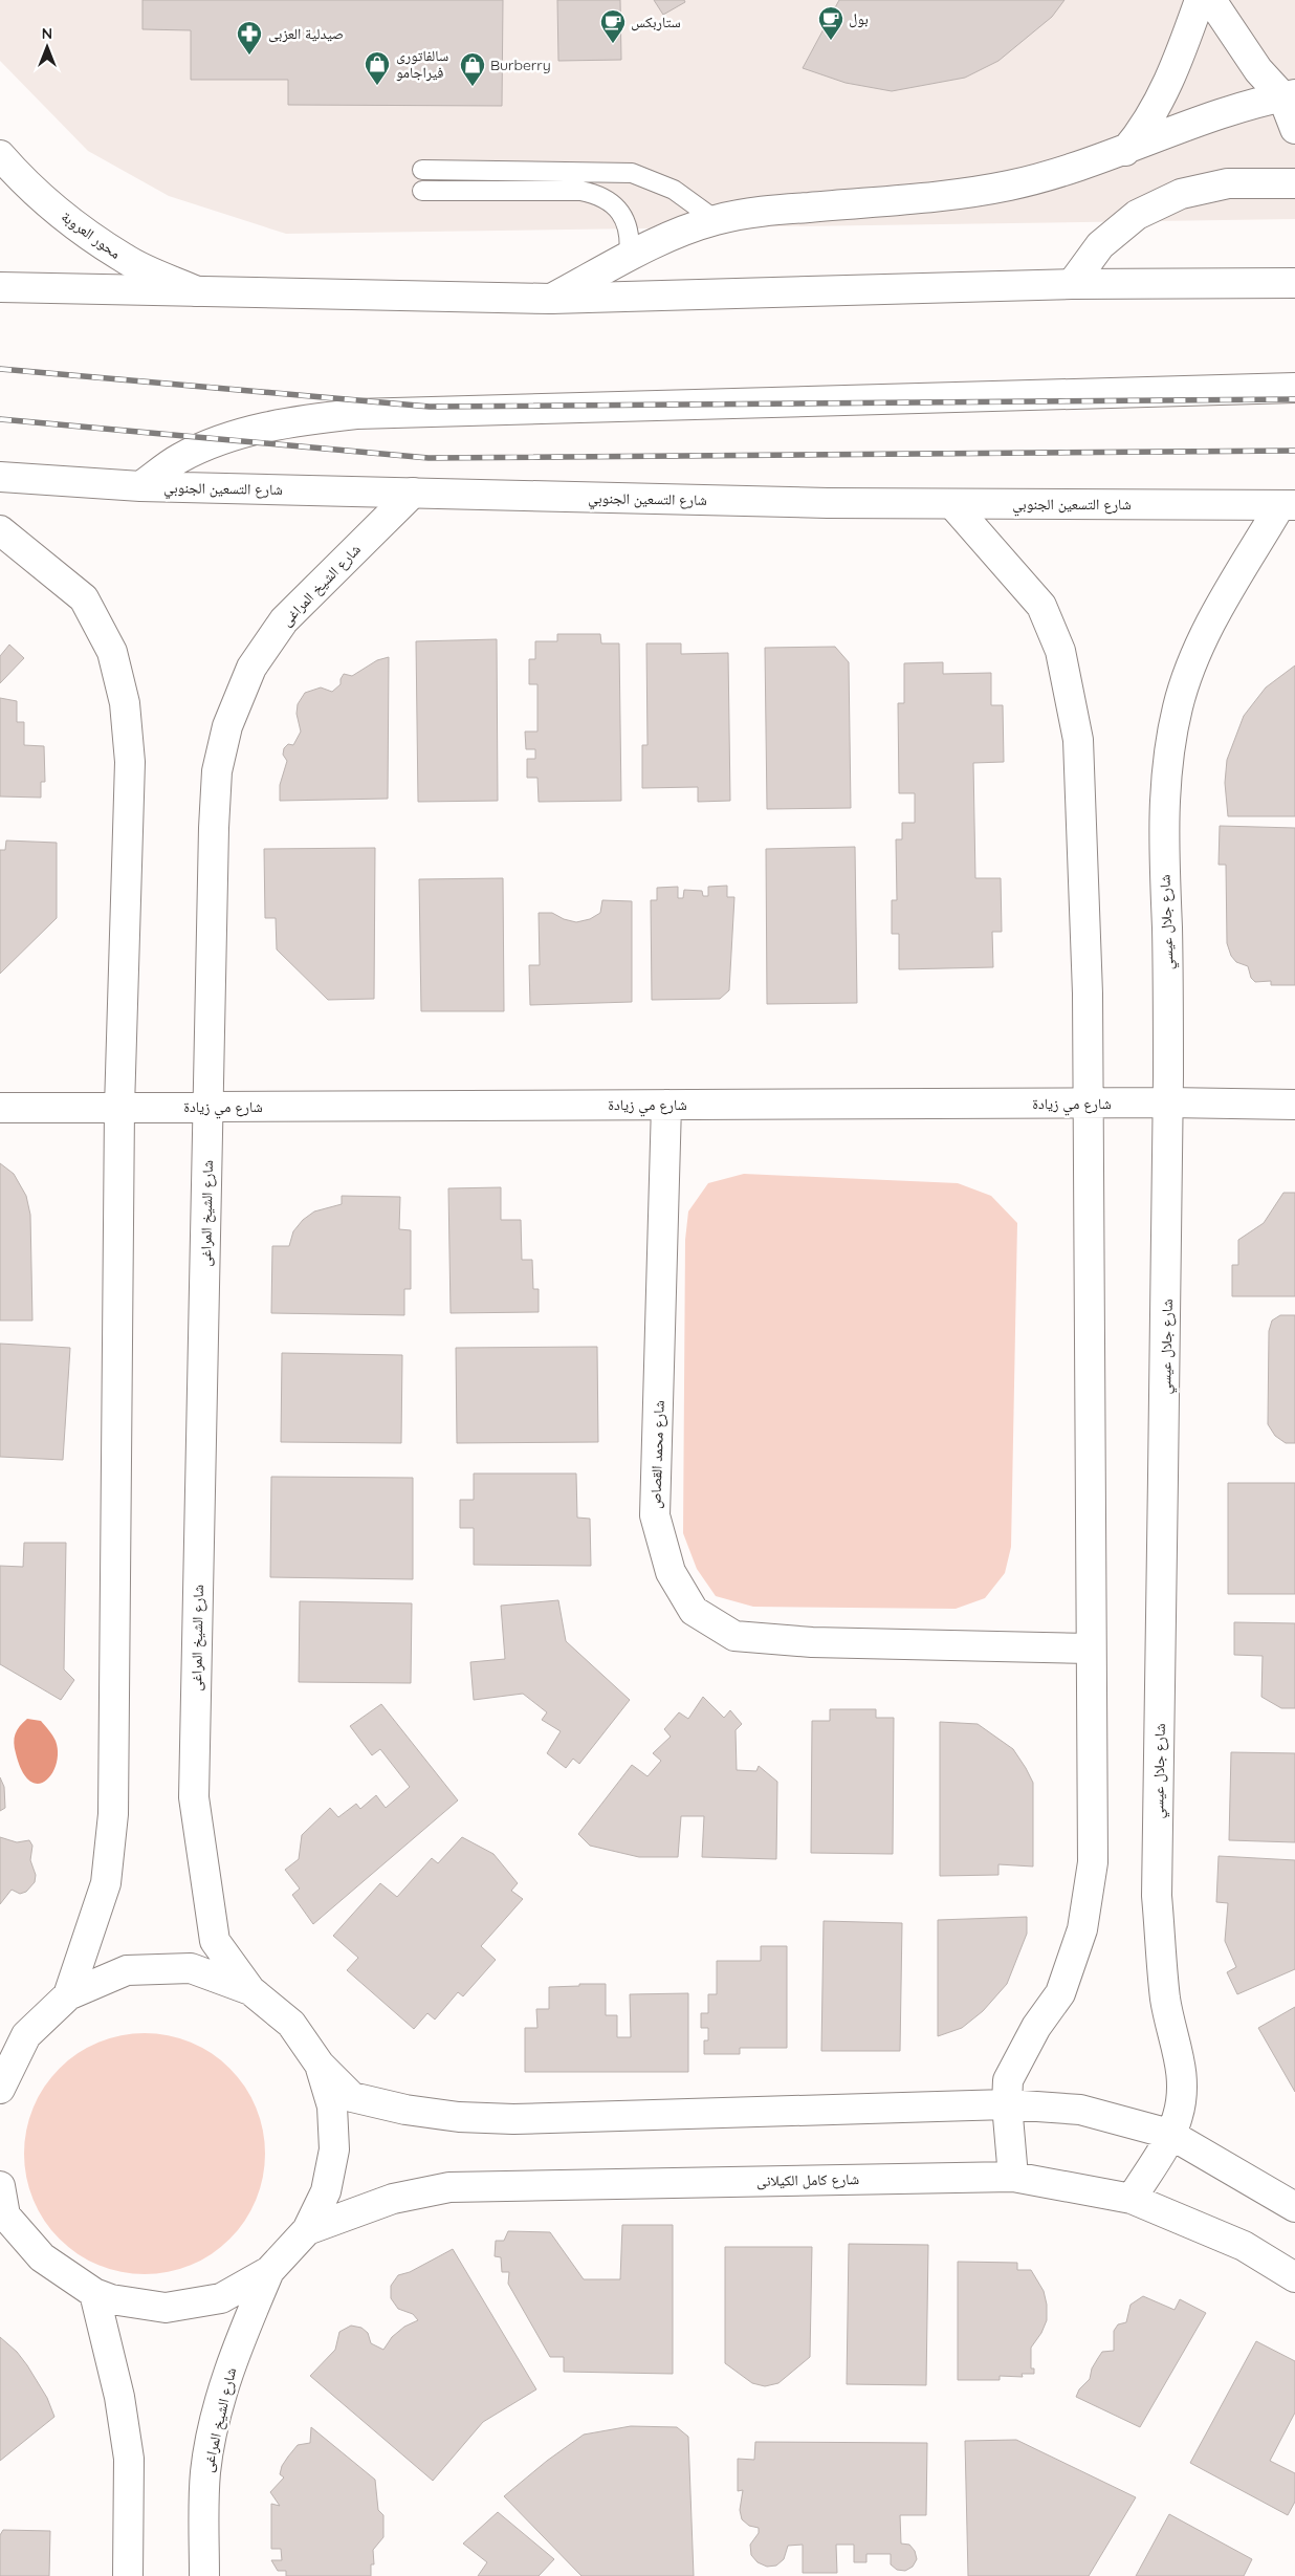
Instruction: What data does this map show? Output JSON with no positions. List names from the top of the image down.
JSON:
{
  "streets": {
    "main road": [
      "محور العروبة",
      "شارع التسعين الجنوبي",
      "شارع الشيخ المراغى",
      "شارع جلال عيسي",
      "شارع مي زيادة",
      "شارع محمد القصاص",
      "شارع كامل الكيلانى"
    ]
  },
  "crossings": [
    ["شارع التسعين الجنوبي", "شارع الشيخ المراغى"],
    ["شارع التسعين الجنوبي", "شارع جلال عيسي"],
    ["شارع الشيخ المراغى", "شارع مي زيادة"],
    ["شارع جلال عيسي", "شارع مي زيادة"],
    ["شارع جلال عيسي", "شارع كامل الكيلانى"],
    ["شارع مي زيادة", "شارع محمد القصاص"]
  ],
  "places": {
    "cafe": ["بول", "ستاربكس"],
    "pharmacy": ["صيدلية العزبى"],
    "shop": ["سالفاتورى فيراجامو", "Burberry"]
  },
  "north": "top"
}
